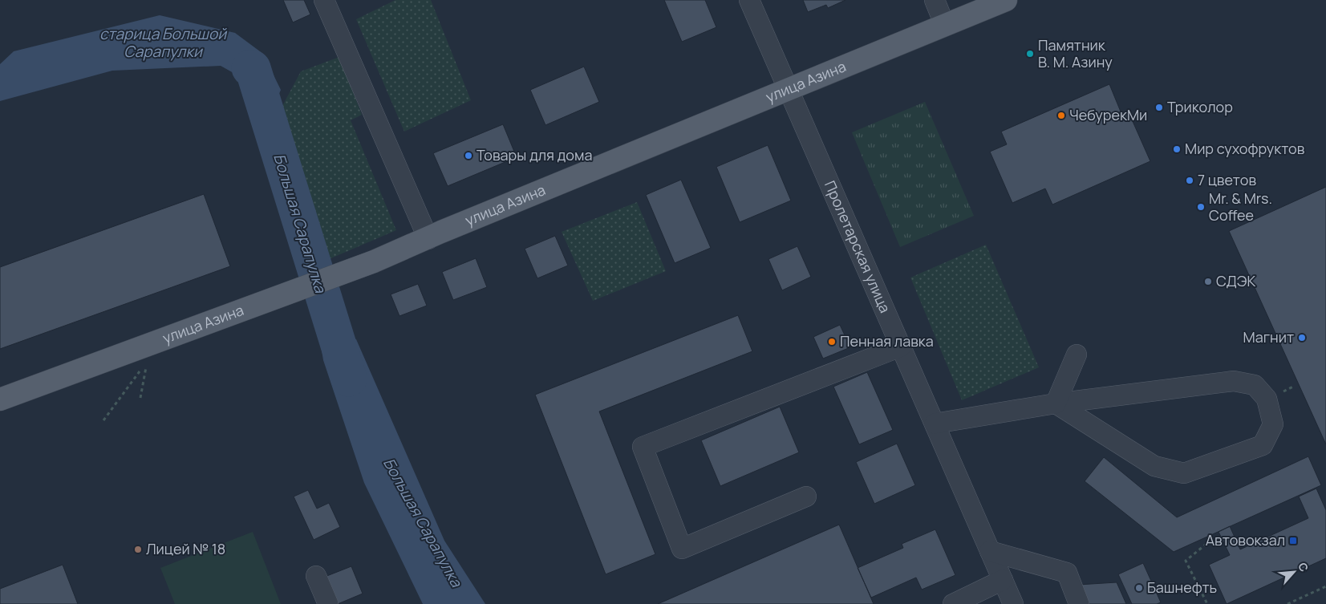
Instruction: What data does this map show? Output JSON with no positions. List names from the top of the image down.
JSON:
{
  "streets": {
    "main road": ["улица Азина"],
    "street": ["Пролетарская улица"]
  },
  "crossings": [
    ["улица Азина", "Пролетарская улица"]
  ],
  "water": ["старица Большой Сарапулки", "Большая Сарапулка"],
  "places": {
    "other": [
      "Памятник В. М. Азину",
      "Триколор",
      "ЧебурекМи",
      "Мир сухофруктов",
      "Товары для дома",
      "7 цветов",
      "Mr. & Mrs. Coffee",
      "СДЭК",
      "Магнит",
      "Пенная лавка",
      "Лицей № 18",
      "Башнефть"
    ],
    "transit": ["Автовокзал"]
  },
  "north": "top right"
}
